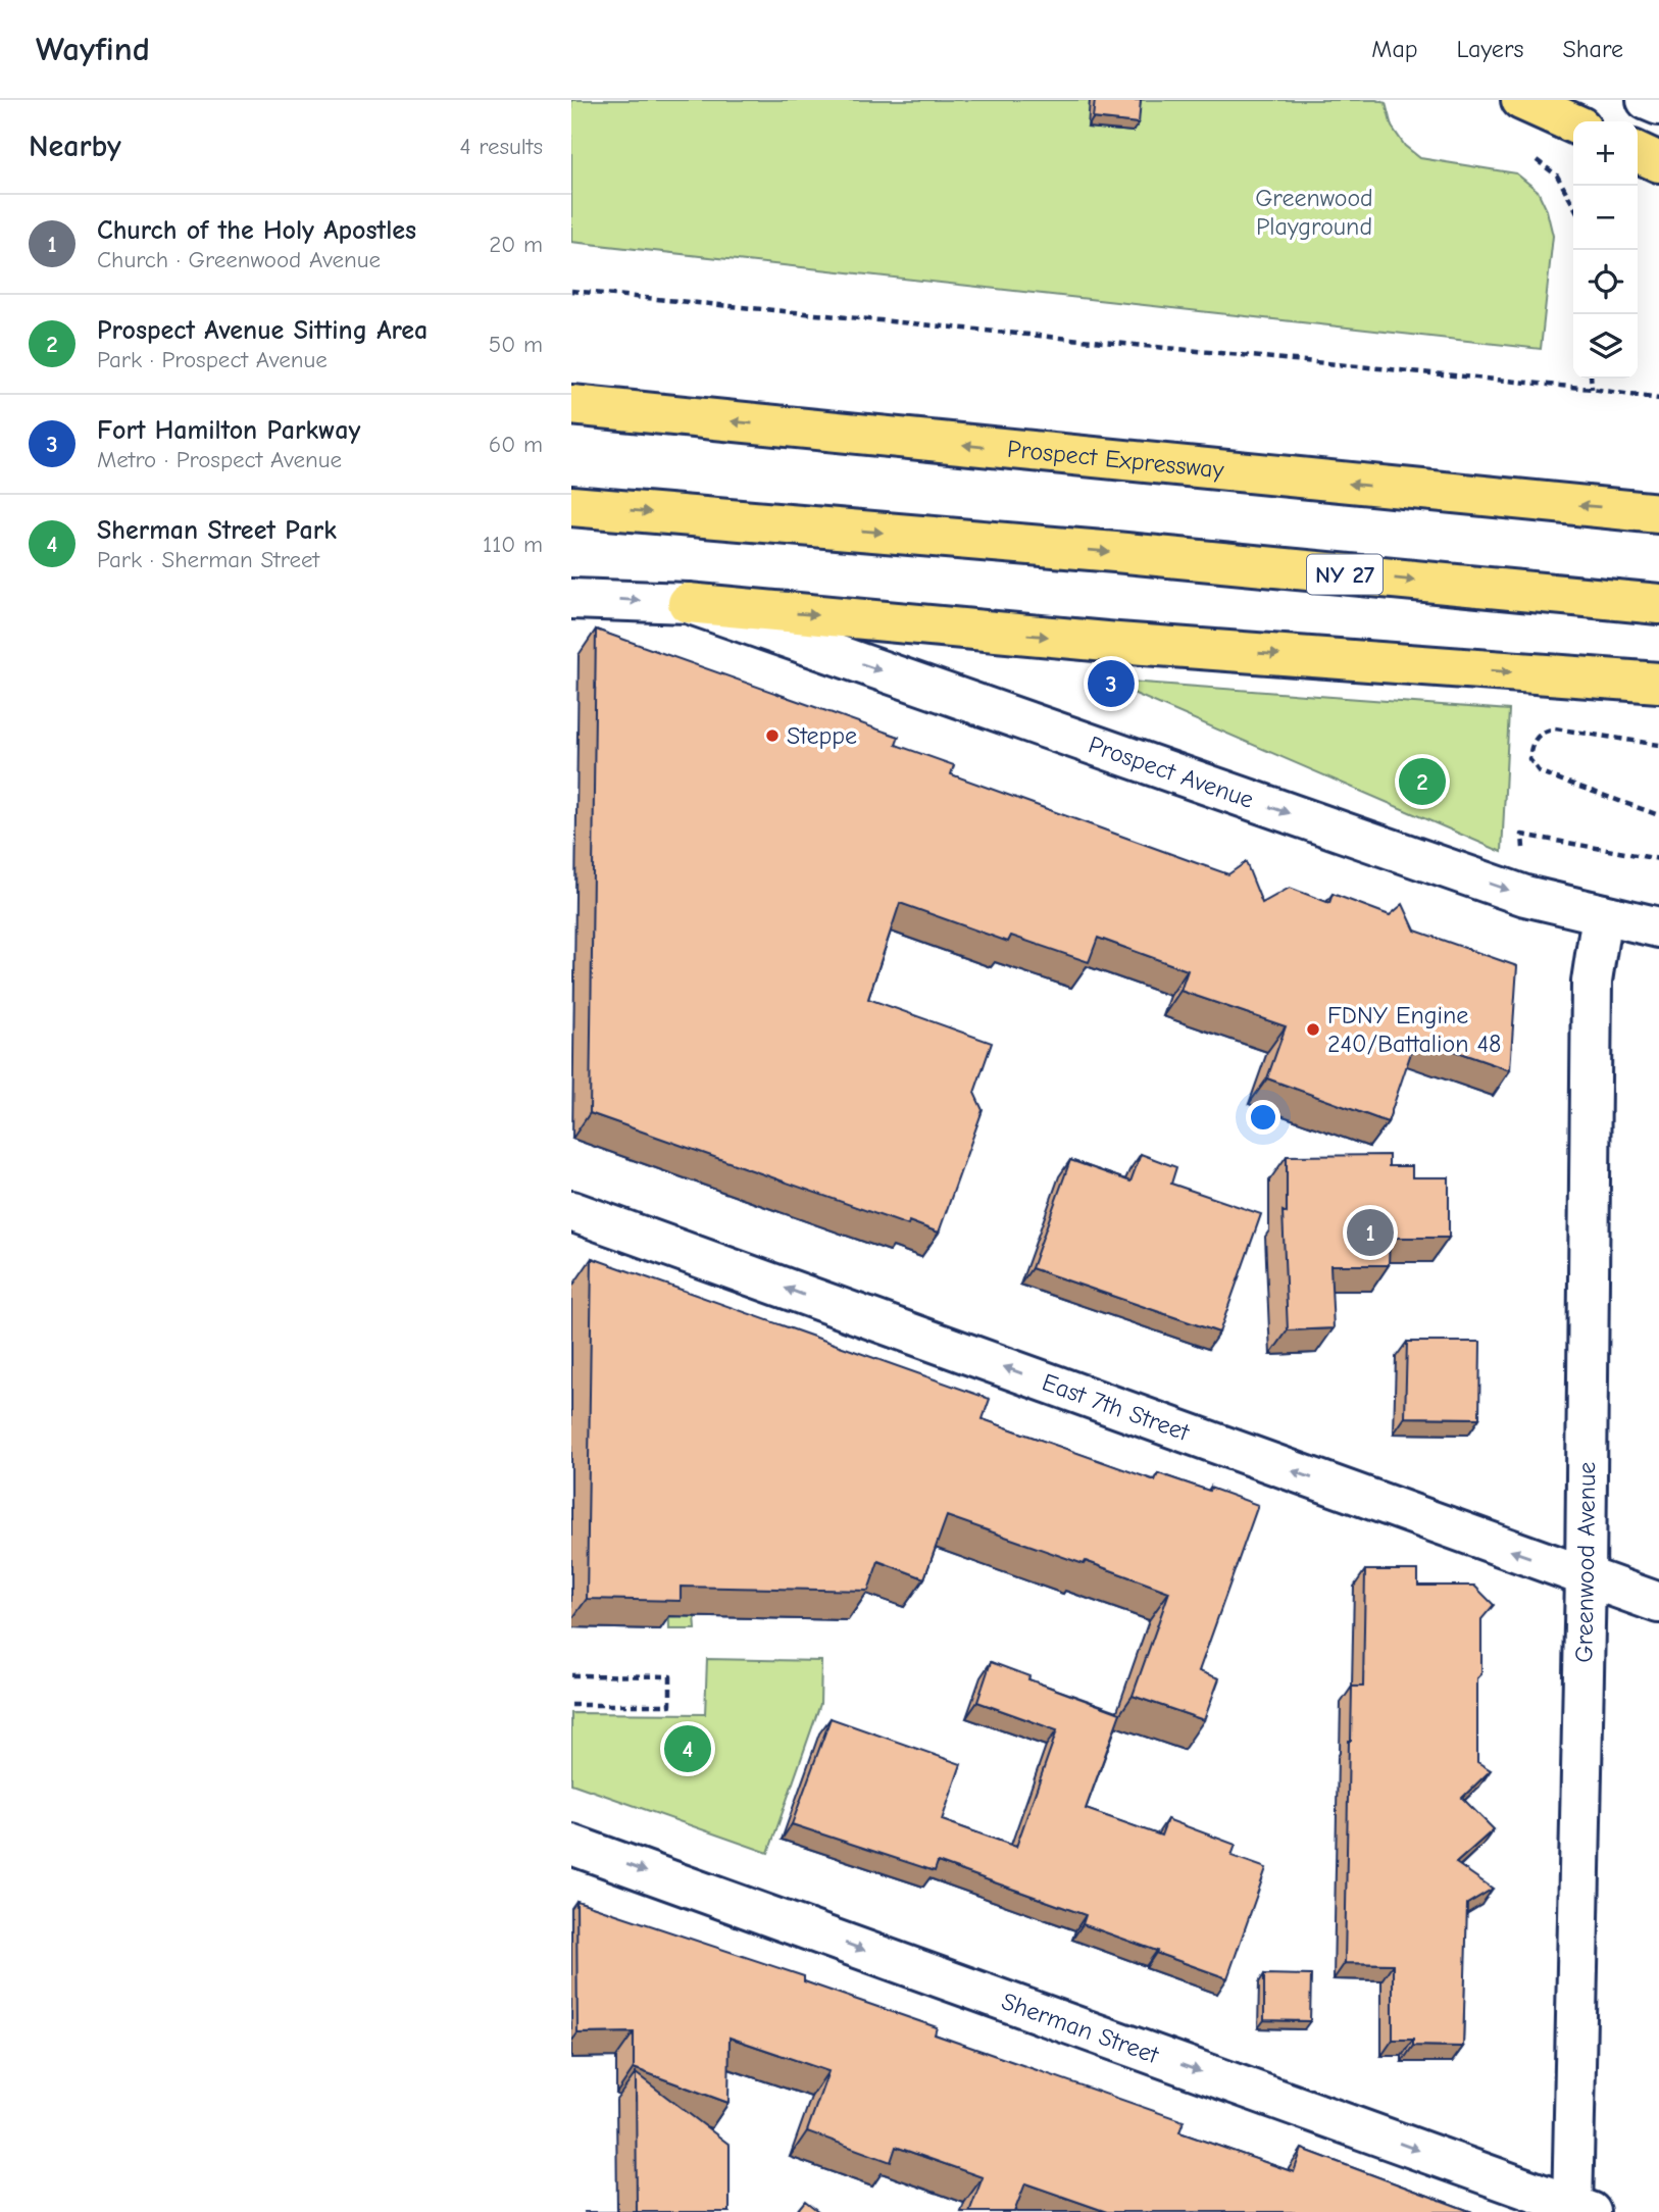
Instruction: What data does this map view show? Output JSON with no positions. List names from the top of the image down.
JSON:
{
  "streets": {
    "highway": ["Prospect Expressway", "NY 27"],
    "street": [
      "Prospect Avenue",
      "East 7th Street",
      "Greenwood Avenue",
      "Sherman Street"
    ]
  },
  "crossings": [
    ["Prospect Avenue", "Greenwood Avenue"],
    ["East 7th Street", "Greenwood Avenue"],
    ["Greenwood Avenue", "Sherman Street"]
  ],
  "one_way": ["Prospect Avenue", "East 7th Street", "Sherman Street"],
  "parks": ["Greenwood Playground"],
  "places": ["Steppe", "FDNY Engine 240/Battalion 48"],
  "page": {
    "header": "Wayfind",
    "nav": ["Map", "Layers", "Share"],
    "heading": ["Nearby", "4 results"],
    "map_buttons": ["+", "−"],
    "list": [
      {
        "mark": "1",
        "name": "Church of the Holy Apostles",
        "note": "Church · Greenwood Avenue",
        "value": "20 m"
      },
      {
        "mark": "2",
        "name": "Prospect Avenue Sitting Area",
        "note": "Park · Prospect Avenue",
        "value": "50 m"
      },
      {
        "mark": "3",
        "name": "Fort Hamilton Parkway",
        "note": "Metro · Prospect Avenue",
        "value": "60 m"
      },
      {
        "mark": "4",
        "name": "Sherman Street Park",
        "note": "Park · Sherman Street",
        "value": "110 m"
      }
    ],
    "pins": [
      "3",
      "2",
      "1",
      "4"
    ]
  }
}
